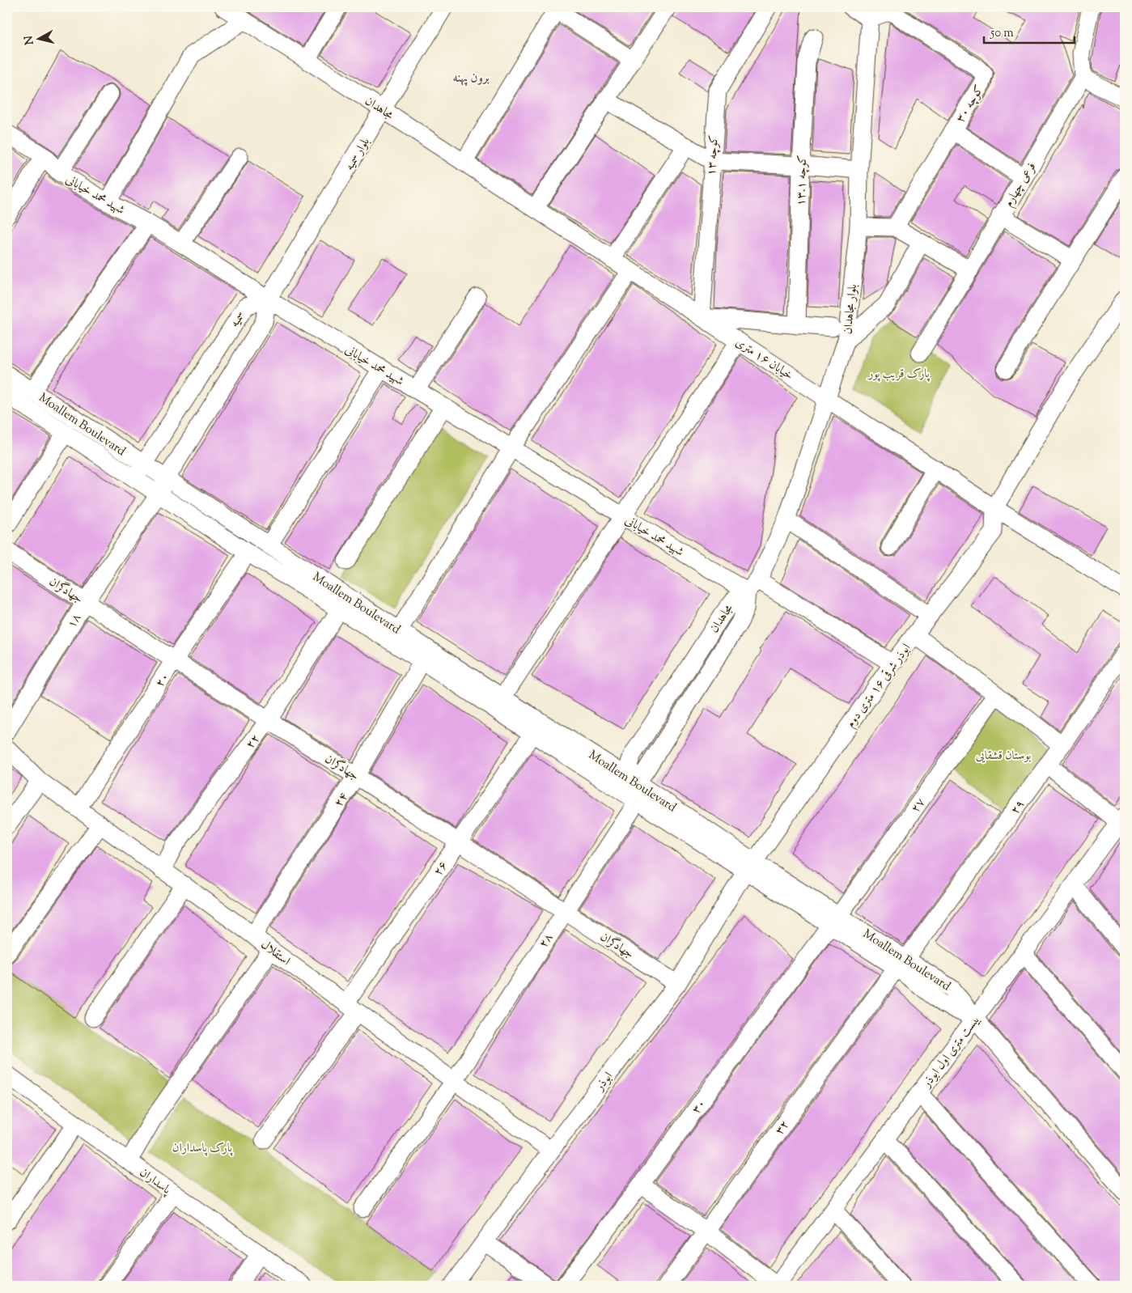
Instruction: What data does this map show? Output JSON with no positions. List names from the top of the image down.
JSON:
{
  "streets": {
    "street": [
      "کوچه ۳۰",
      "مجاهدان",
      "بلوار سمیه",
      "کوچه ۱۳",
      "کوچه ۱۳.۱",
      "فرعی چهارم",
      "شهید محمد خیابانی",
      "بلوار مجاهدان",
      "سمیه",
      "خیابان ۱۶ متری",
      "Moallem Boulevard",
      "جهادگران",
      "۱۸",
      "۲۰",
      "ابوذر شرقی ۱۶ متری دوم",
      "۲۲",
      "۲۴",
      "۲۷",
      "۲۹",
      "۲۶",
      "۲۸",
      "استقلال",
      "بیست متری اول ابوذر",
      "ابوذر",
      "۳۰",
      "۳۲",
      "پاسداران"
    ]
  },
  "crossings": [
    ["کوچه ۳۰", "بلوار مجاهدان"],
    ["مجاهدان", "بلوار سمیه"],
    ["مجاهدان", "شهید محمد خیابانی"],
    ["مجاهدان", "بلوار مجاهدان"],
    ["مجاهدان", "خیابان ۱۶ متری"],
    ["مجاهدان", "Moallem Boulevard"],
    ["بلوار سمیه", "شهید محمد خیابانی"],
    ["بلوار سمیه", "سمیه"],
    ["کوچه ۱۳", "خیابان ۱۶ متری"],
    ["شهید محمد خیابانی", "بلوار مجاهدان"],
    ["شهید محمد خیابانی", "سمیه"],
    ["بلوار مجاهدان", "خیابان ۱۶ متری"],
    ["سمیه", "Moallem Boulevard"],
    ["سمیه", "۱۸"],
    ["خیابان ۱۶ متری", "ابوذر شرقی ۱۶ متری دوم"],
    ["Moallem Boulevard", "۱۸"],
    ["Moallem Boulevard", "۲۰"],
    ["Moallem Boulevard", "ابوذر شرقی ۱۶ متری دوم"],
    ["Moallem Boulevard", "۲۲"],
    ["Moallem Boulevard", "۲۴"],
    ["Moallem Boulevard", "۲۷"],
    ["Moallem Boulevard", "۲۹"],
    ["Moallem Boulevard", "۲۶"],
    ["Moallem Boulevard", "۲۸"],
    ["Moallem Boulevard", "بیست متری اول ابوذر"],
    ["Moallem Boulevard", "ابوذر"],
    ["Moallem Boulevard", "۳۰"],
    ["Moallem Boulevard", "۳۲"],
    ["جهادگران", "۱۸"],
    ["جهادگران", "۲۰"],
    ["جهادگران", "۲۲"],
    ["جهادگران", "۲۴"],
    ["جهادگران", "۲۶"],
    ["جهادگران", "۲۸"],
    ["جهادگران", "ابوذر"],
    ["۲۰", "استقلال"],
    ["ابوذر شرقی ۱۶ متری دوم", "ابوذر"],
    ["۲۲", "استقلال"],
    ["۲۴", "استقلال"],
    ["۲۷", "۳۰"],
    ["۲۹", "۳۲"],
    ["۲۶", "استقلال"],
    ["۲۸", "استقلال"],
    ["استقلال", "ابوذر"]
  ],
  "districts": ["برون پهنه"],
  "parks": ["پارک قریب پور", "بوستان قشقایی", "پارک پاسداران"],
  "scale_bar": "50 m",
  "north": "left"
}
